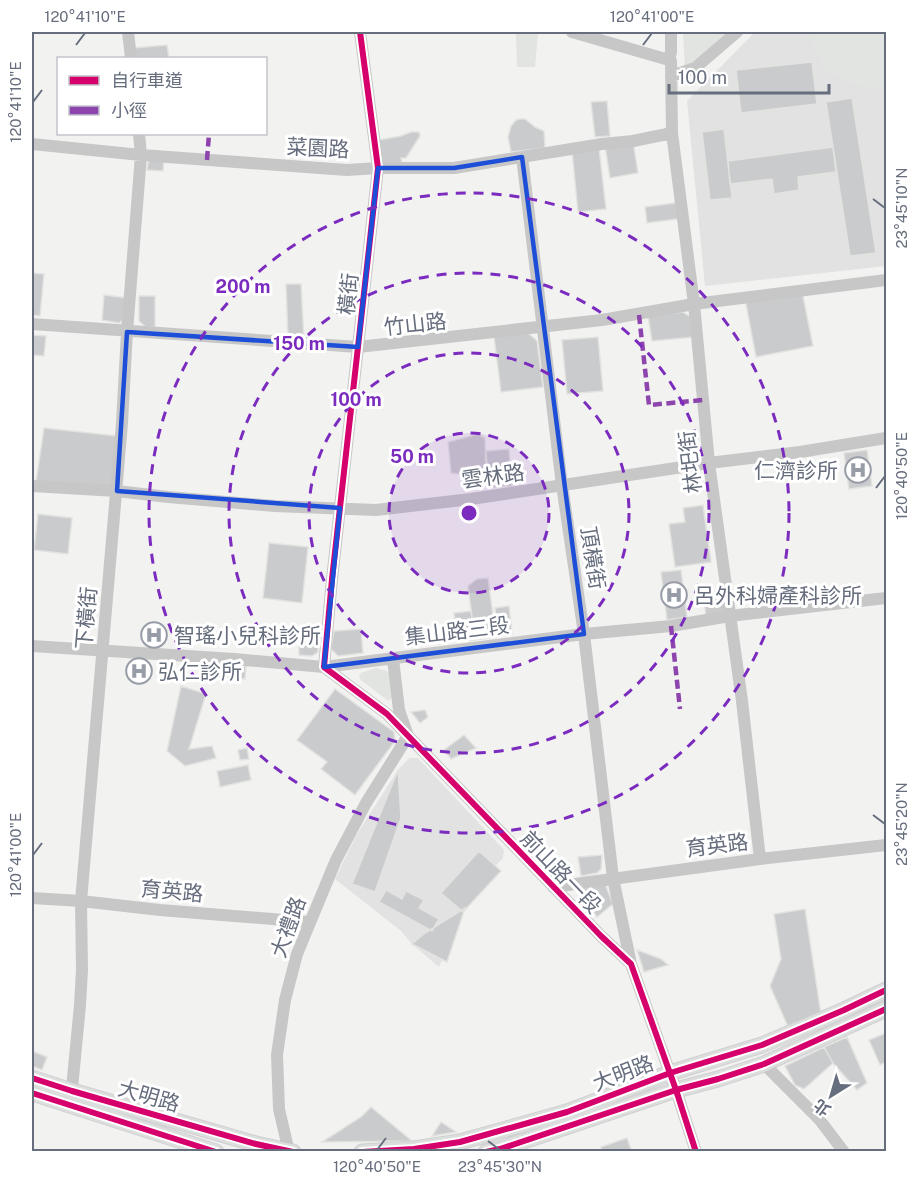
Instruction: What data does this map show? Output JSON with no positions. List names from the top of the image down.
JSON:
{
  "streets": {
    "main road": ["大明路"],
    "street": [
      "菜園路",
      "橫街",
      "竹山路",
      "林圯街",
      "雲林路",
      "頂橫街",
      "下橫街",
      "集山路三段",
      "育英路",
      "前山路一段",
      "大禮路"
    ]
  },
  "crossings": [
    ["菜園路", "橫街"],
    ["菜園路", "林圯街"],
    ["菜園路", "頂橫街"],
    ["菜園路", "下橫街"],
    ["橫街", "竹山路"],
    ["橫街", "雲林路"],
    ["橫街", "集山路三段"],
    ["橫街", "前山路一段"],
    ["竹山路", "林圯街"],
    ["竹山路", "頂橫街"],
    ["竹山路", "下橫街"],
    ["林圯街", "雲林路"],
    ["林圯街", "集山路三段"],
    ["林圯街", "育英路"],
    ["雲林路", "頂橫街"],
    ["雲林路", "下橫街"],
    ["頂橫街", "集山路三段"],
    ["頂橫街", "育英路"],
    ["頂橫街", "前山路一段"],
    ["下橫街", "集山路三段"],
    ["下橫街", "育英路"],
    ["下橫街", "大明路"],
    ["集山路三段", "前山路一段"],
    ["育英路", "前山路一段"],
    ["育英路", "大禮路"],
    ["前山路一段", "大禮路"],
    ["前山路一段", "大明路"],
    ["大禮路", "大明路"]
  ],
  "places": {
    "hospital": [
      "仁濟診所",
      "呂外科婦產科診所",
      "智瑤小兒科診所",
      "弘仁診所"
    ]
  },
  "legend": ["自行車道", "小徑"],
  "scale_bar": "100 m",
  "north": "bottom left",
  "coordinates": [
    "120°41'10\"E",
    "120°41'00\"E",
    "23°45'10\"N",
    "120°40'50\"E",
    "23°45'20\"N",
    "23°45'30\"N"
  ],
  "rings": [
    "200 m",
    "150 m",
    "100 m",
    "50 m"
  ]
}
